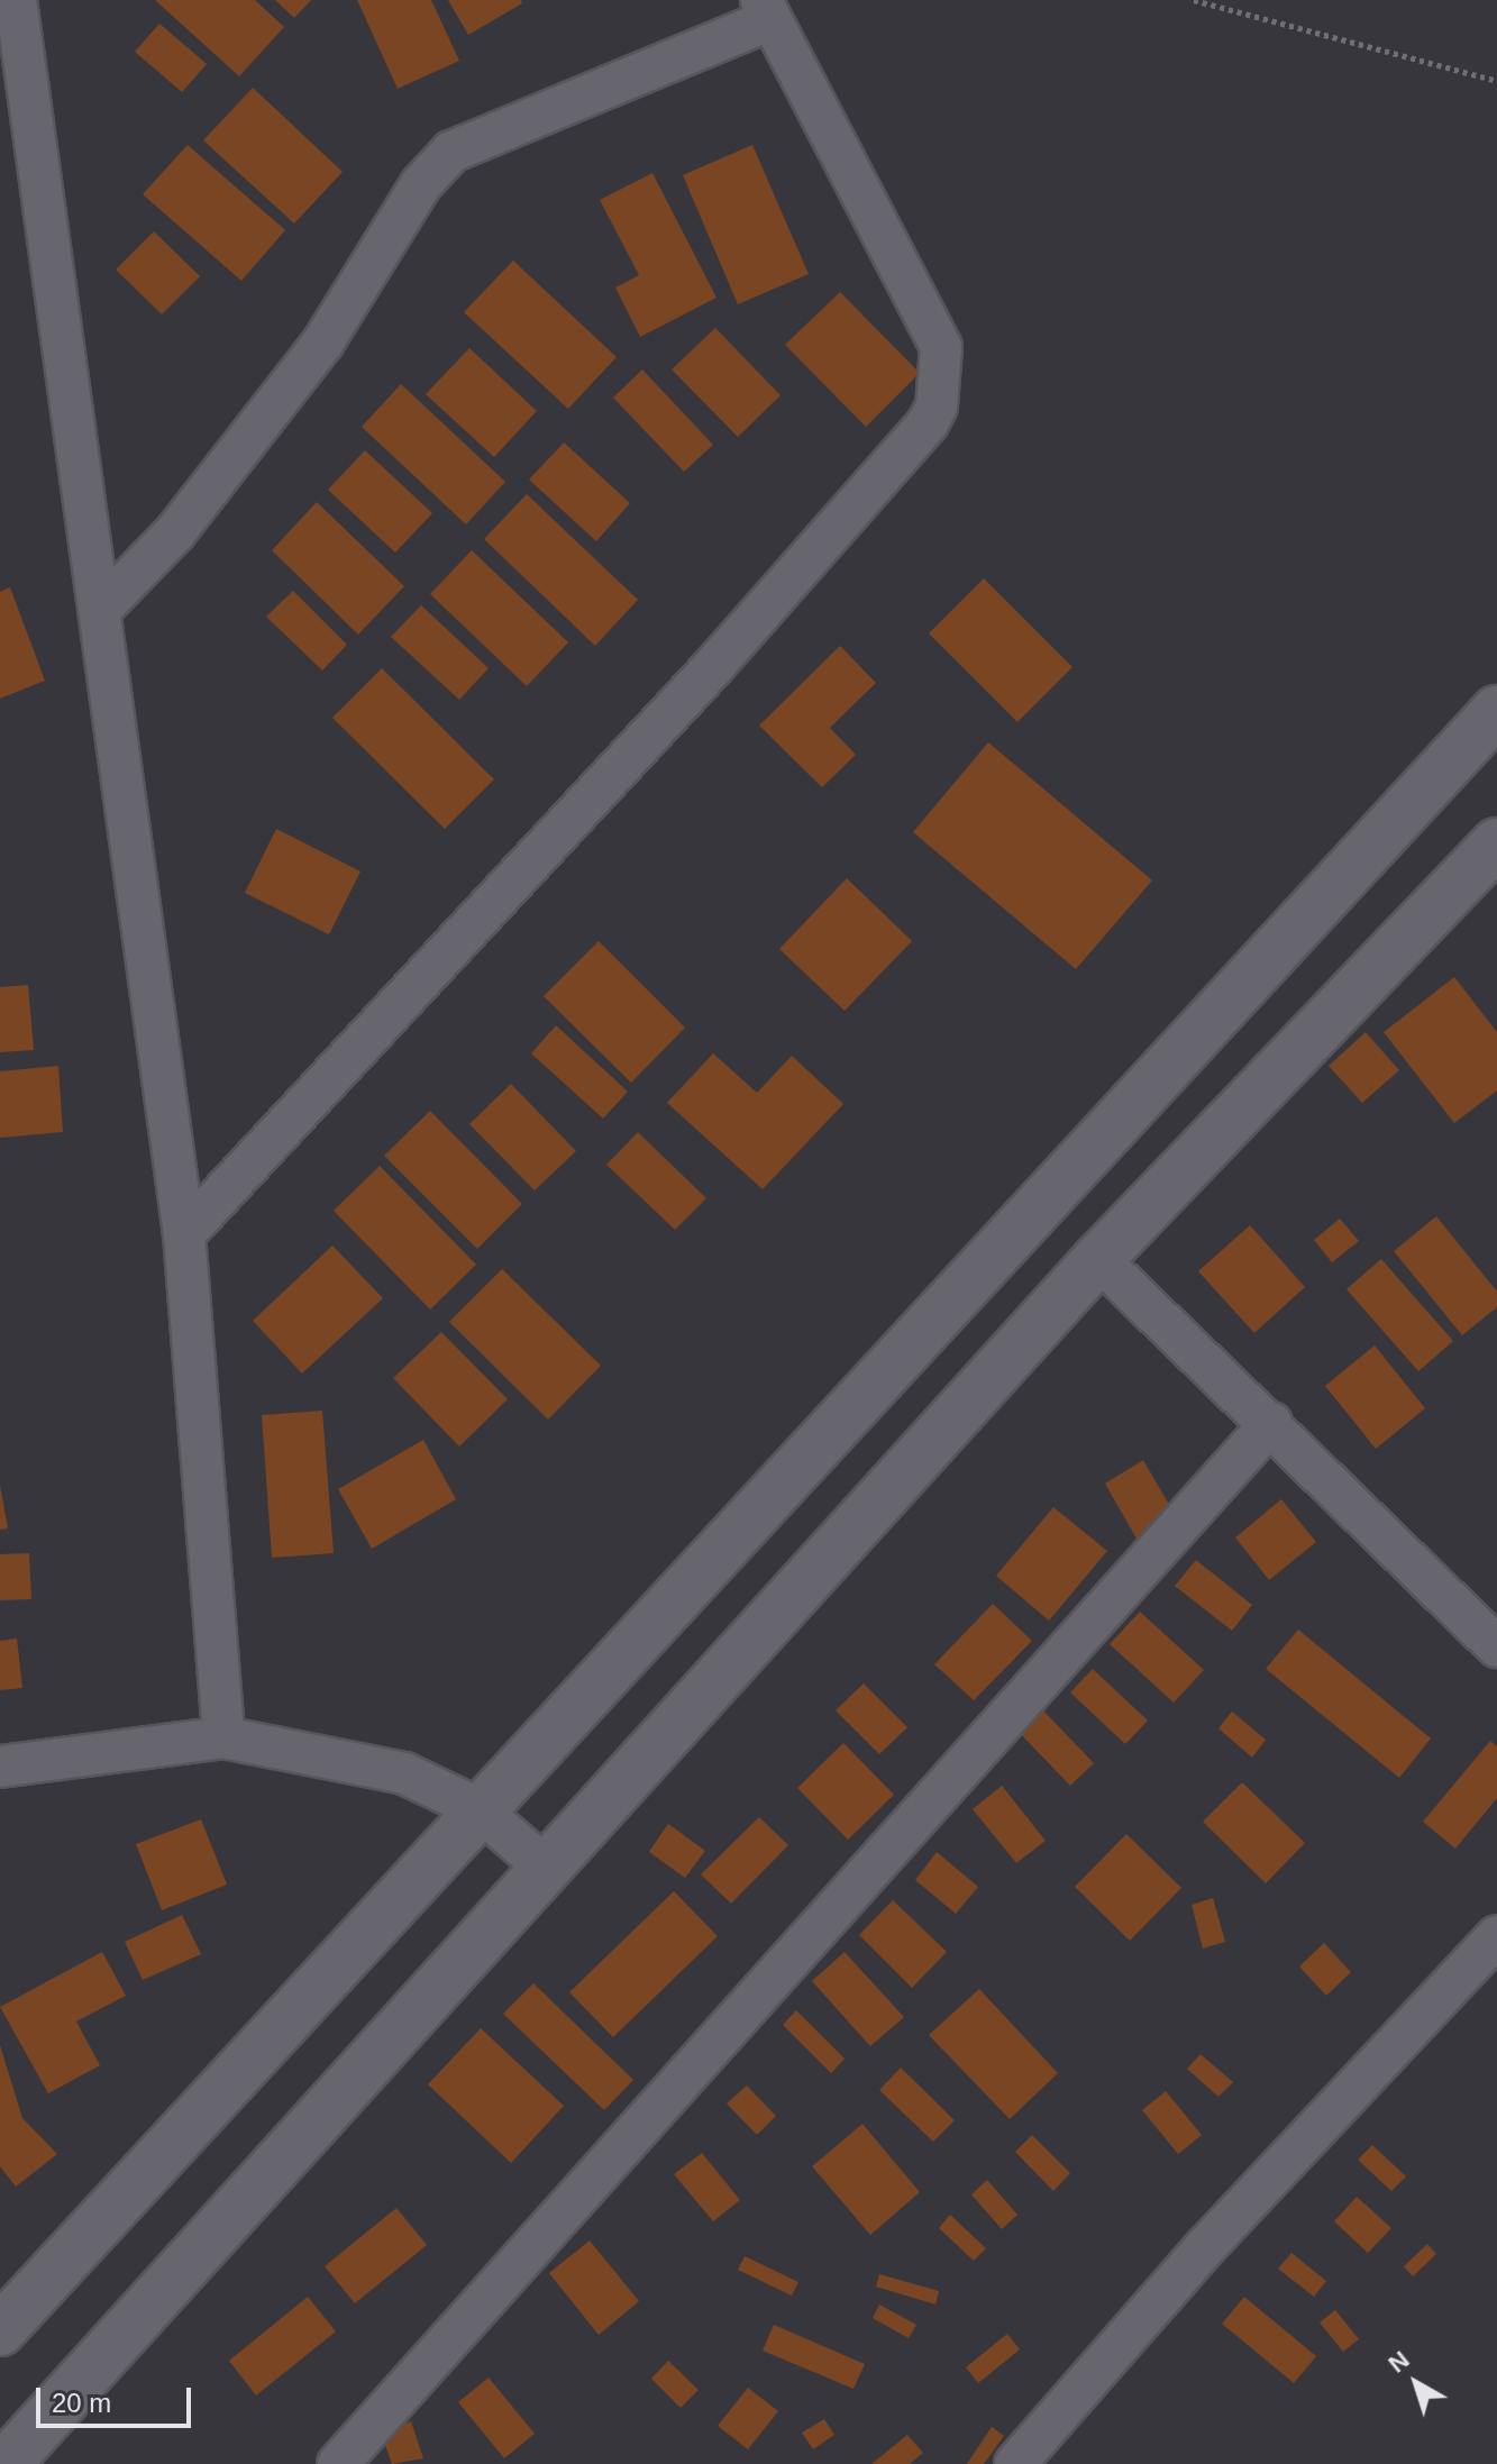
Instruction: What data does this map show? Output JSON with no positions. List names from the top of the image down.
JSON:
{
  "scale_bar": "20 m",
  "north": "top left"
}
